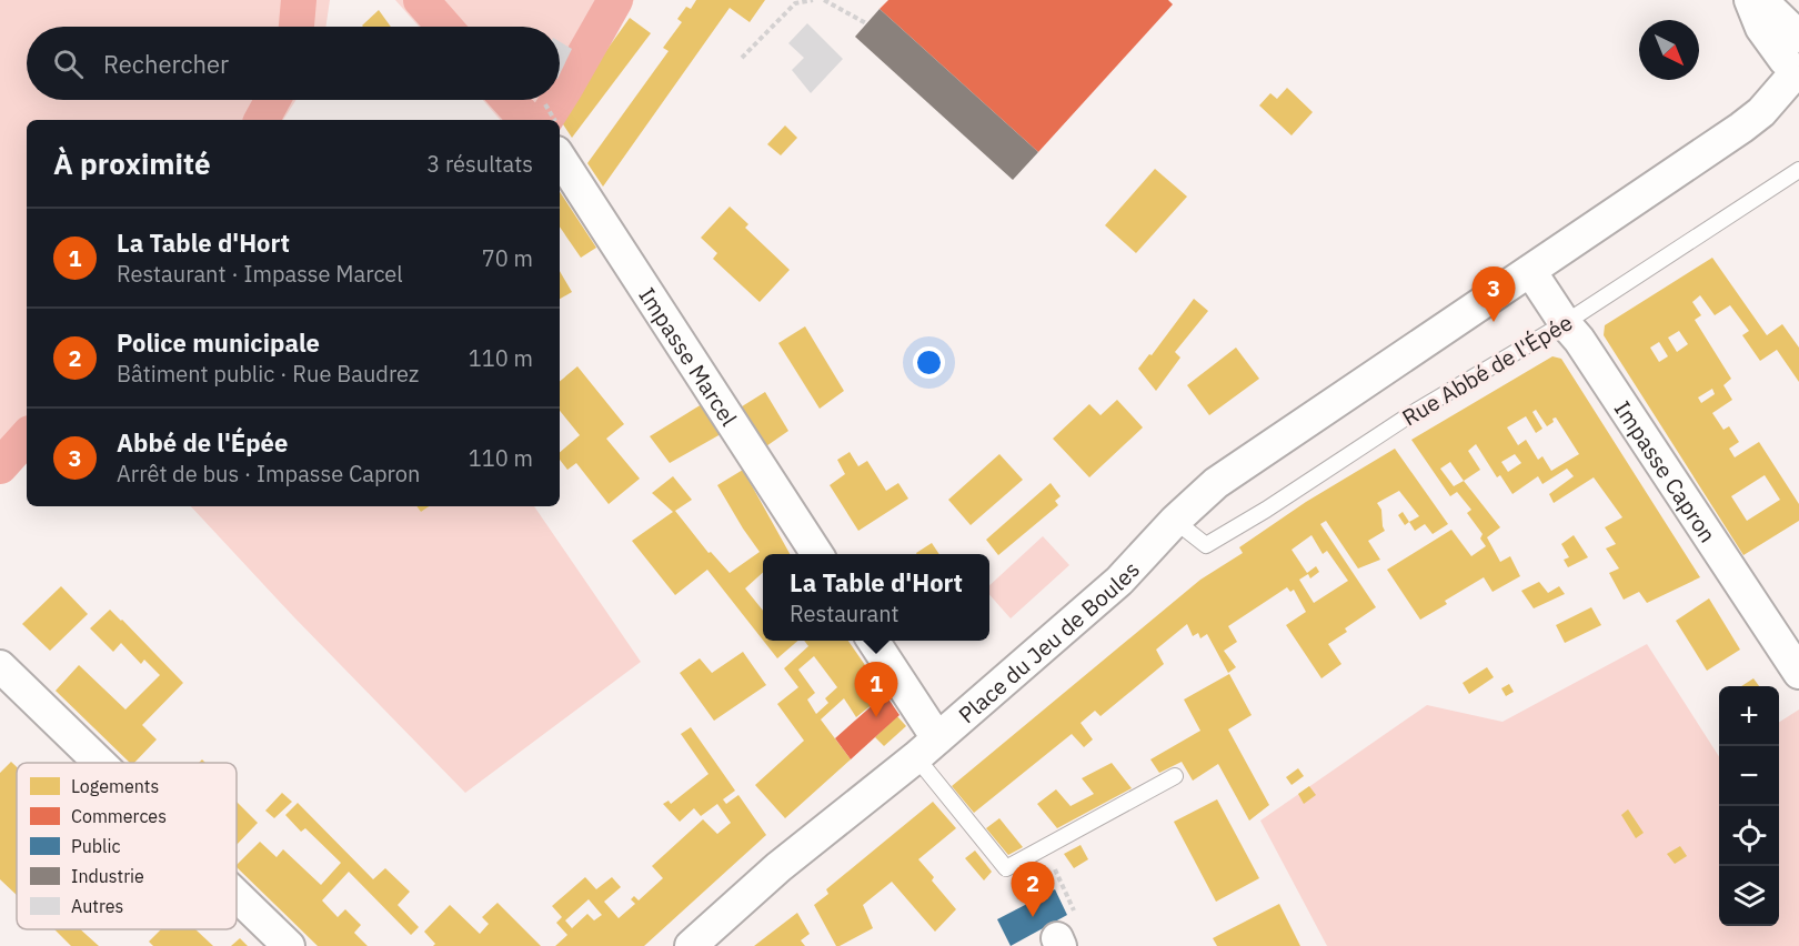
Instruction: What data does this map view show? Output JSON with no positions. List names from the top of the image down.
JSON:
{
  "streets": {
    "street": ["Impasse Marcel", "Impasse Capron", "Place du Jeu de Boules"],
    "lane": ["Rue Abbé de l'Épée"]
  },
  "crossings": [
    ["Rue Abbé de l'Épée", "Impasse Capron"],
    ["Rue Abbé de l'Épée", "Place du Jeu de Boules"],
    ["Impasse Capron", "Place du Jeu de Boules"]
  ],
  "legend": [
    "Logements",
    "Commerces",
    "Public",
    "Industrie",
    "Autres"
  ],
  "north": "bottom right",
  "page": {
    "search": "Rechercher",
    "heading": ["À proximité", "3 résultats"],
    "list": [
      {
        "mark": "1",
        "name": "La Table d'Hort",
        "note": "Restaurant · Impasse Marcel",
        "value": "70 m"
      },
      {
        "mark": "2",
        "name": "Police municipale",
        "note": "Bâtiment public · Rue Baudrez",
        "value": "110 m"
      },
      {
        "mark": "3",
        "name": "Abbé de l'Épée",
        "note": "Arrêt de bus · Impasse Capron",
        "value": "110 m"
      }
    ],
    "pins": ["3", "1", "2"],
    "popup": ["La Table d'Hort", "Restaurant"],
    "map_buttons": ["+", "−"]
  }
}
